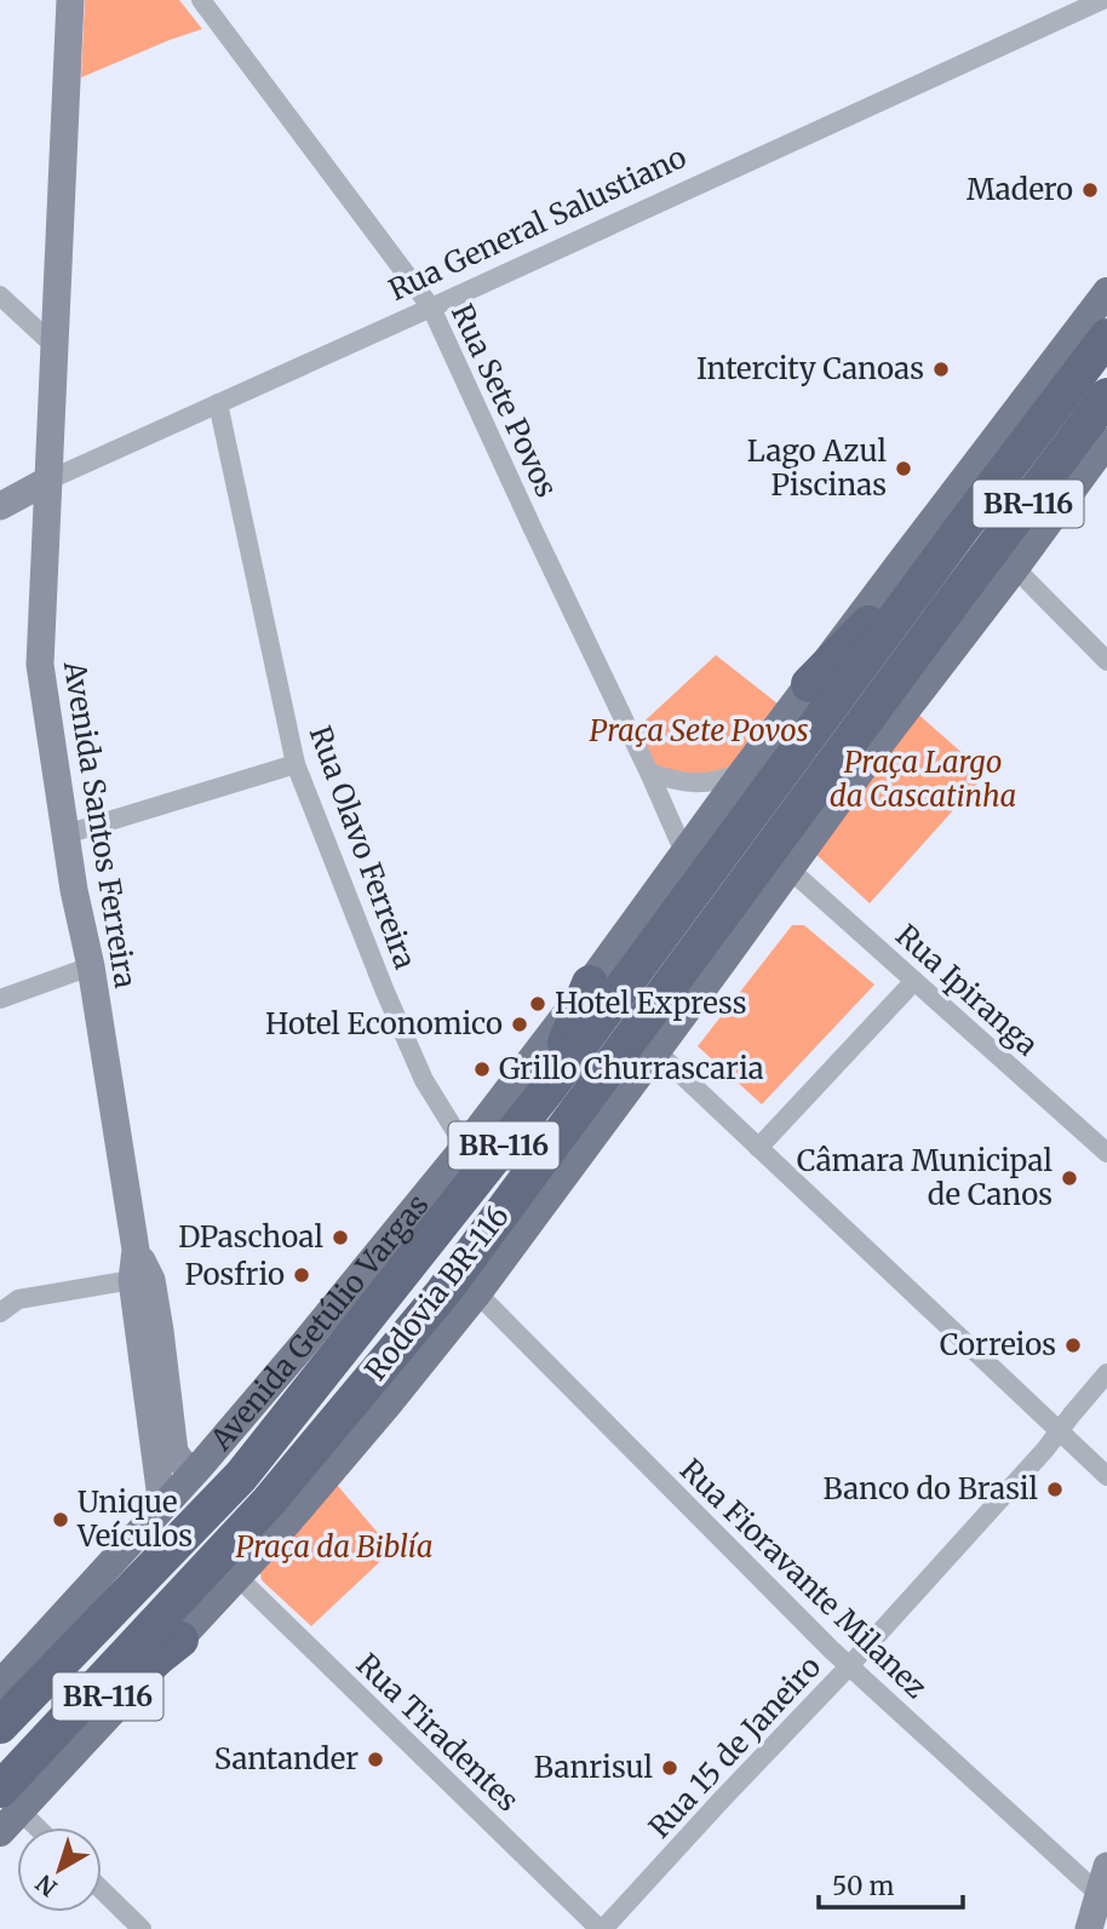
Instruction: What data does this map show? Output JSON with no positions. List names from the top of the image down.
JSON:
{
  "streets": {
    "highway": ["BR-116", "Rodovia BR-116"],
    "main road": ["Avenida Getúlio Vargas"],
    "street": [
      "Rua General Salustiano",
      "Rua Sete Povos",
      "Avenida Santos Ferreira",
      "Rua Olavo Ferreira",
      "Rua Ipiranga",
      "Rua Fioravante Milanez",
      "Rua Tiradentes",
      "Rua 15 de Janeiro"
    ]
  },
  "crossings": [
    ["Rua General Salustiano", "Rua Sete Povos"],
    ["Rua General Salustiano", "Avenida Santos Ferreira"],
    ["Rua General Salustiano", "Rua Olavo Ferreira"],
    ["Rua Sete Povos", "Avenida Getúlio Vargas"],
    ["BR-116", "Rodovia BR-116"],
    ["BR-116", "Avenida Getúlio Vargas"],
    ["Avenida Santos Ferreira", "Avenida Getúlio Vargas"],
    ["Rua Olavo Ferreira", "Avenida Getúlio Vargas"],
    ["Rua Fioravante Milanez", "Rua 15 de Janeiro"],
    ["Rua Tiradentes", "Rua 15 de Janeiro"]
  ],
  "parks": ["Praça Sete Povos", "Praça Largo da Cascatinha", "Praça da Biblía"],
  "places": [
    "Madero",
    "Intercity Canoas",
    "Lago Azul Piscinas",
    "Hotel Express",
    "Hotel Economico",
    "Grillo Churrascaria",
    "Câmara Municipal de Canos",
    "DPaschoal",
    "Posfrio",
    "Correios",
    "Banco do Brasil",
    "Unique Veículos",
    "Santander",
    "Banrisul"
  ],
  "scale_bar": "50 m",
  "north": "bottom left"
}
